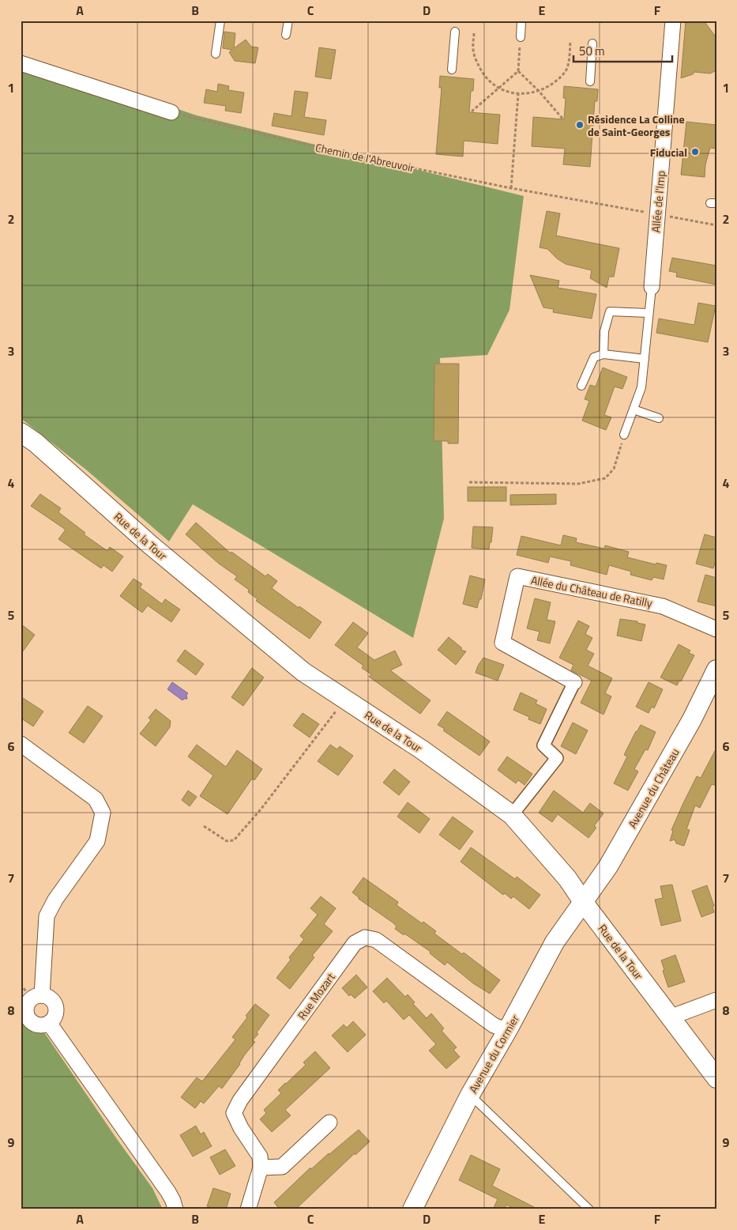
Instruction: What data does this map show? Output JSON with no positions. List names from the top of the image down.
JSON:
{
  "streets": {
    "street": [
      "Allée de l'Imp",
      "Rue de la Tour",
      "Allée du Château de Ratilly",
      "Avenue du Château",
      "Rue Mozart",
      "Avenue du Cormier"
    ],
    "path": ["Chemin de l'Abreuvoir"]
  },
  "crossings": [
    ["Chemin de l'Abreuvoir", "Allée de l'Imp"],
    ["Rue de la Tour", "Avenue du Château"],
    ["Rue de la Tour", "Avenue du Cormier"],
    ["Avenue du Château", "Avenue du Cormier"],
    ["Rue Mozart", "Avenue du Cormier"]
  ],
  "places": ["Résidence La Colline de Saint-Georges", "Fiducial"],
  "scale_bar": "50 m",
  "grid": {
    "columns": [
      "A",
      "B",
      "C",
      "D",
      "E",
      "F"
    ],
    "rows": [
      "1",
      "2",
      "3",
      "4",
      "5",
      "6",
      "7",
      "8",
      "9"
    ]
  }
}
